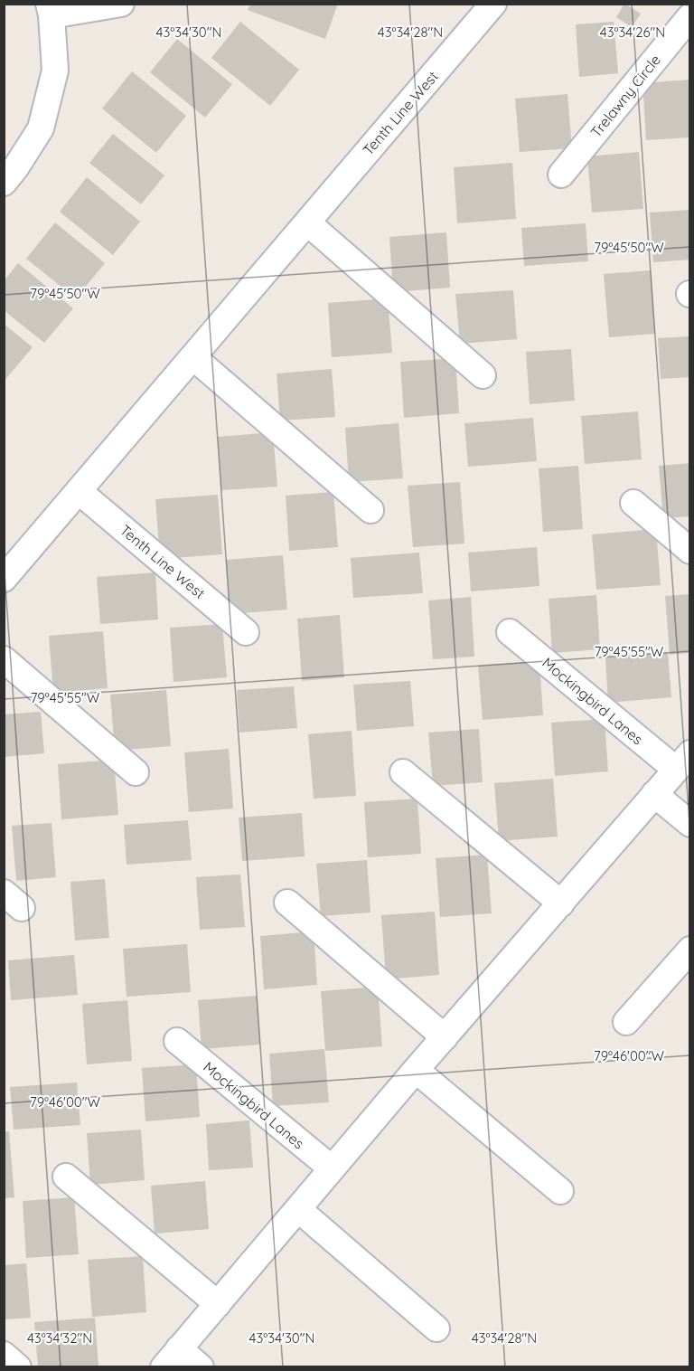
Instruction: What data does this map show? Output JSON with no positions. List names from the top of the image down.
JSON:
{
  "streets": {
    "street": ["Trelawny Circle", "Tenth Line West", "Mockingbird Lanes"]
  },
  "coordinates": [
    "43°34'30\"N",
    "43°34'28\"N",
    "43°34'26\"N",
    "79°45'50\"W",
    "79°45'55\"W",
    "79°46'00\"W",
    "43°34'32\"N"
  ]
}
